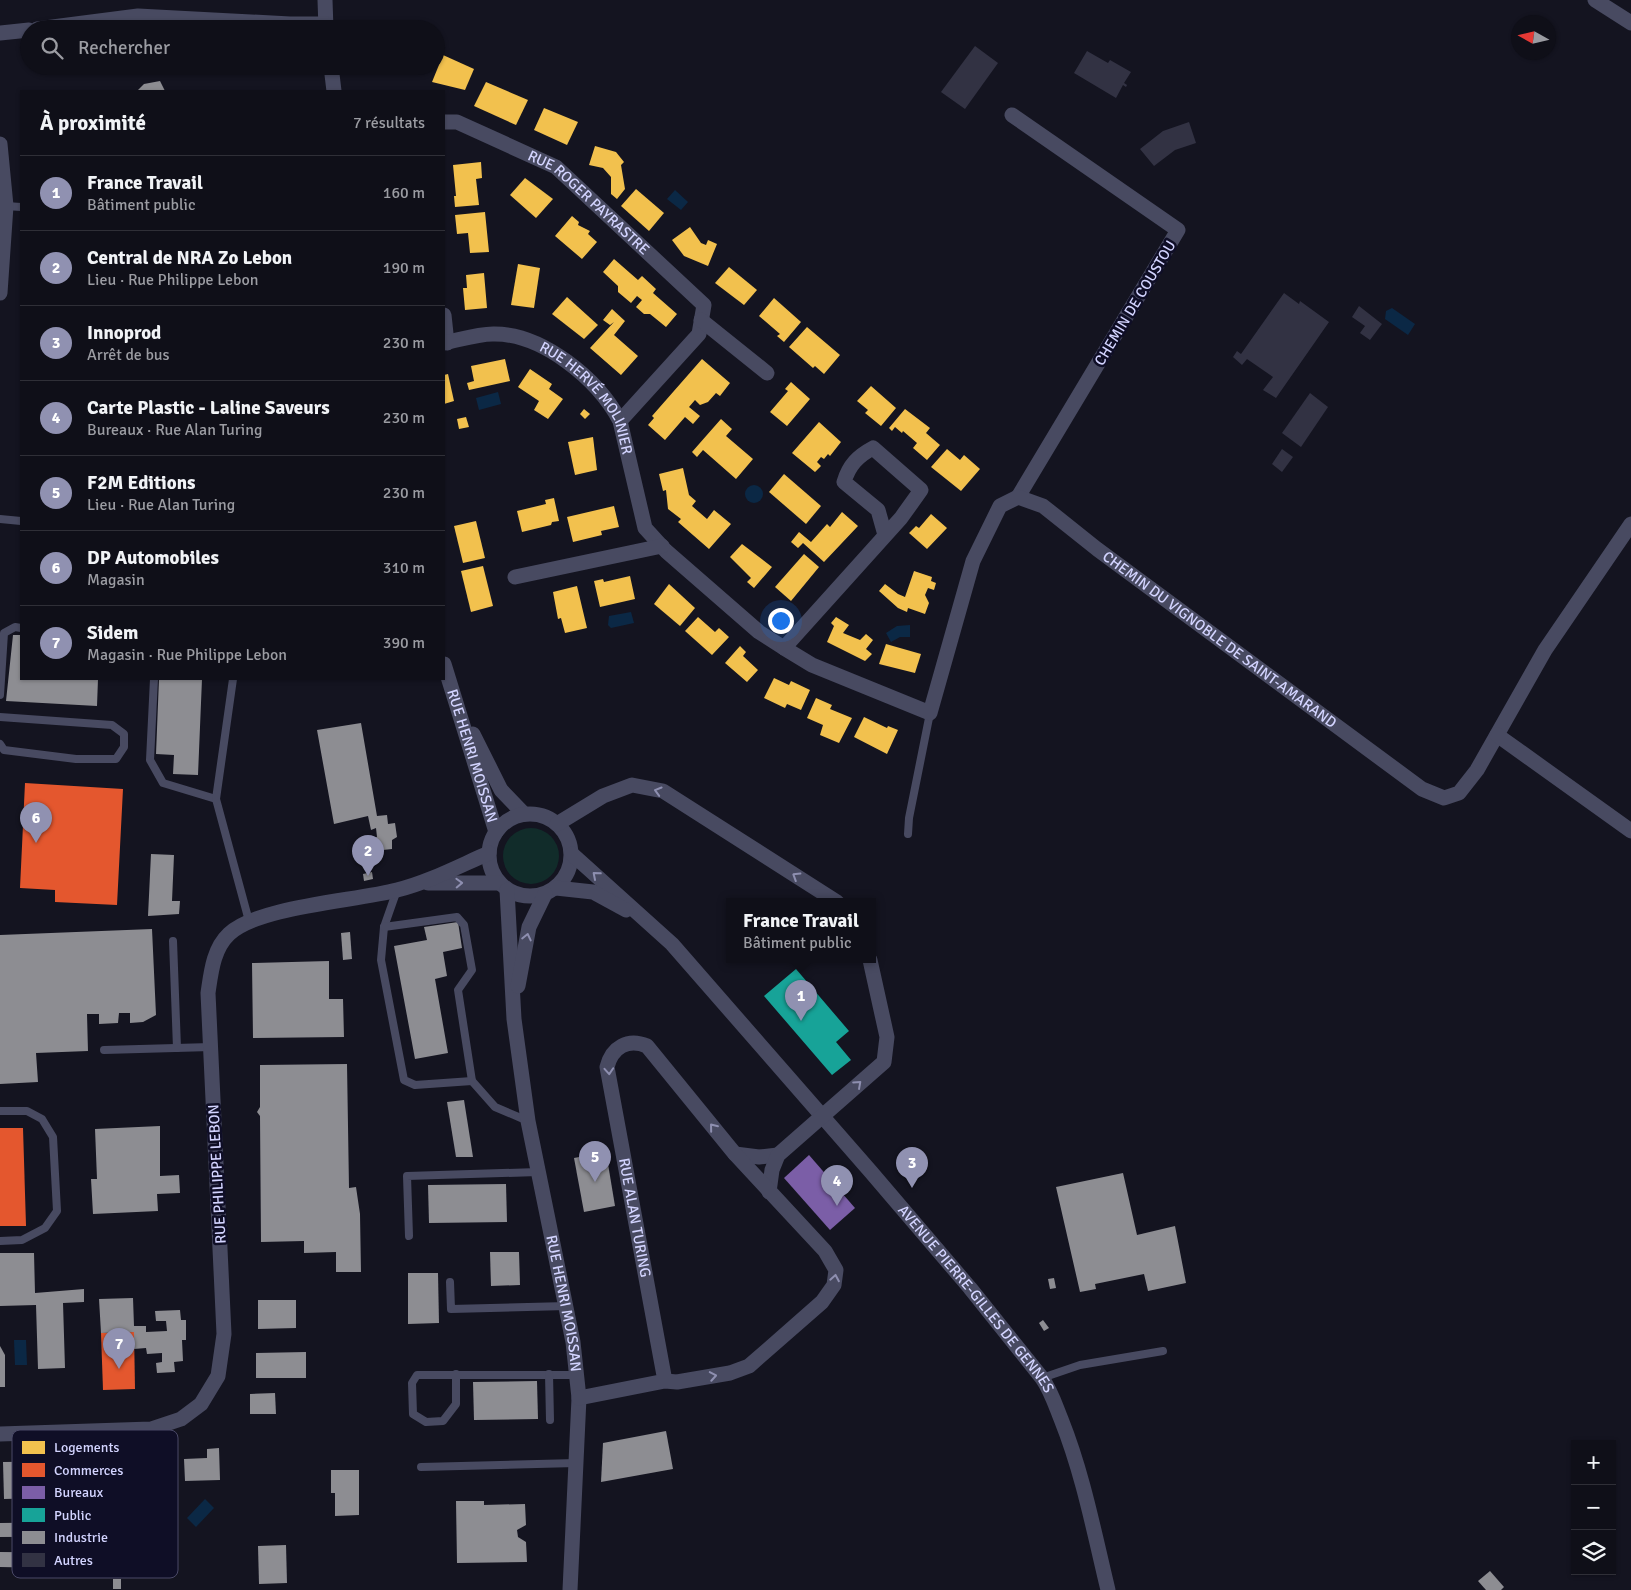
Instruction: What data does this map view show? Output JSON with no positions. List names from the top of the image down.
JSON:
{
  "streets": {
    "street": [
      "RUE ROGER PAYRASTRE",
      "CHEMIN DE COUSTOU",
      "RUE HERVÉ MOLINIER",
      "CHEMIN DU VIGNOBLE DE SAINT-AMARAND",
      "RUE HENRI MOISSAN",
      "RUE PHILIPPE LEBON",
      "RUE ALAN TURING",
      "AVENUE PIERRE-GILLES DE GENNES"
    ]
  },
  "crossings": [
    ["CHEMIN DE COUSTOU", "CHEMIN DU VIGNOBLE DE SAINT-AMARAND"],
    ["RUE HENRI MOISSAN", "RUE PHILIPPE LEBON"],
    ["RUE HENRI MOISSAN", "RUE ALAN TURING"],
    ["RUE HENRI MOISSAN", "AVENUE PIERRE-GILLES DE GENNES"],
    ["RUE PHILIPPE LEBON", "AVENUE PIERRE-GILLES DE GENNES"]
  ],
  "legend": [
    "Logements",
    "Commerces",
    "Bureaux",
    "Public",
    "Industrie",
    "Autres"
  ],
  "north": "left",
  "page": {
    "search": "Rechercher",
    "heading": ["À proximité", "7 résultats"],
    "list": [
      {
        "mark": "1",
        "name": "France Travail",
        "note": "Bâtiment public",
        "value": "160 m"
      },
      {
        "mark": "2",
        "name": "Central de NRA Zo Lebon",
        "note": "Lieu · Rue Philippe Lebon",
        "value": "190 m"
      },
      {
        "mark": "3",
        "name": "Innoprod",
        "note": "Arrêt de bus",
        "value": "230 m"
      },
      {
        "mark": "4",
        "name": "Carte Plastic - Laline Saveurs",
        "note": "Bureaux · Rue Alan Turing",
        "value": "230 m"
      },
      {
        "mark": "5",
        "name": "F2M Editions",
        "note": "Lieu · Rue Alan Turing",
        "value": "230 m"
      },
      {
        "mark": "6",
        "name": "DP Automobiles",
        "note": "Magasin",
        "value": "310 m"
      },
      {
        "mark": "7",
        "name": "Sidem",
        "note": "Magasin · Rue Philippe Lebon",
        "value": "390 m"
      }
    ],
    "pins": [
      "6",
      "2",
      "1",
      "5",
      "3",
      "4",
      "7"
    ],
    "popup": ["France Travail", "Bâtiment public"],
    "map_buttons": ["+", "−"]
  }
}
